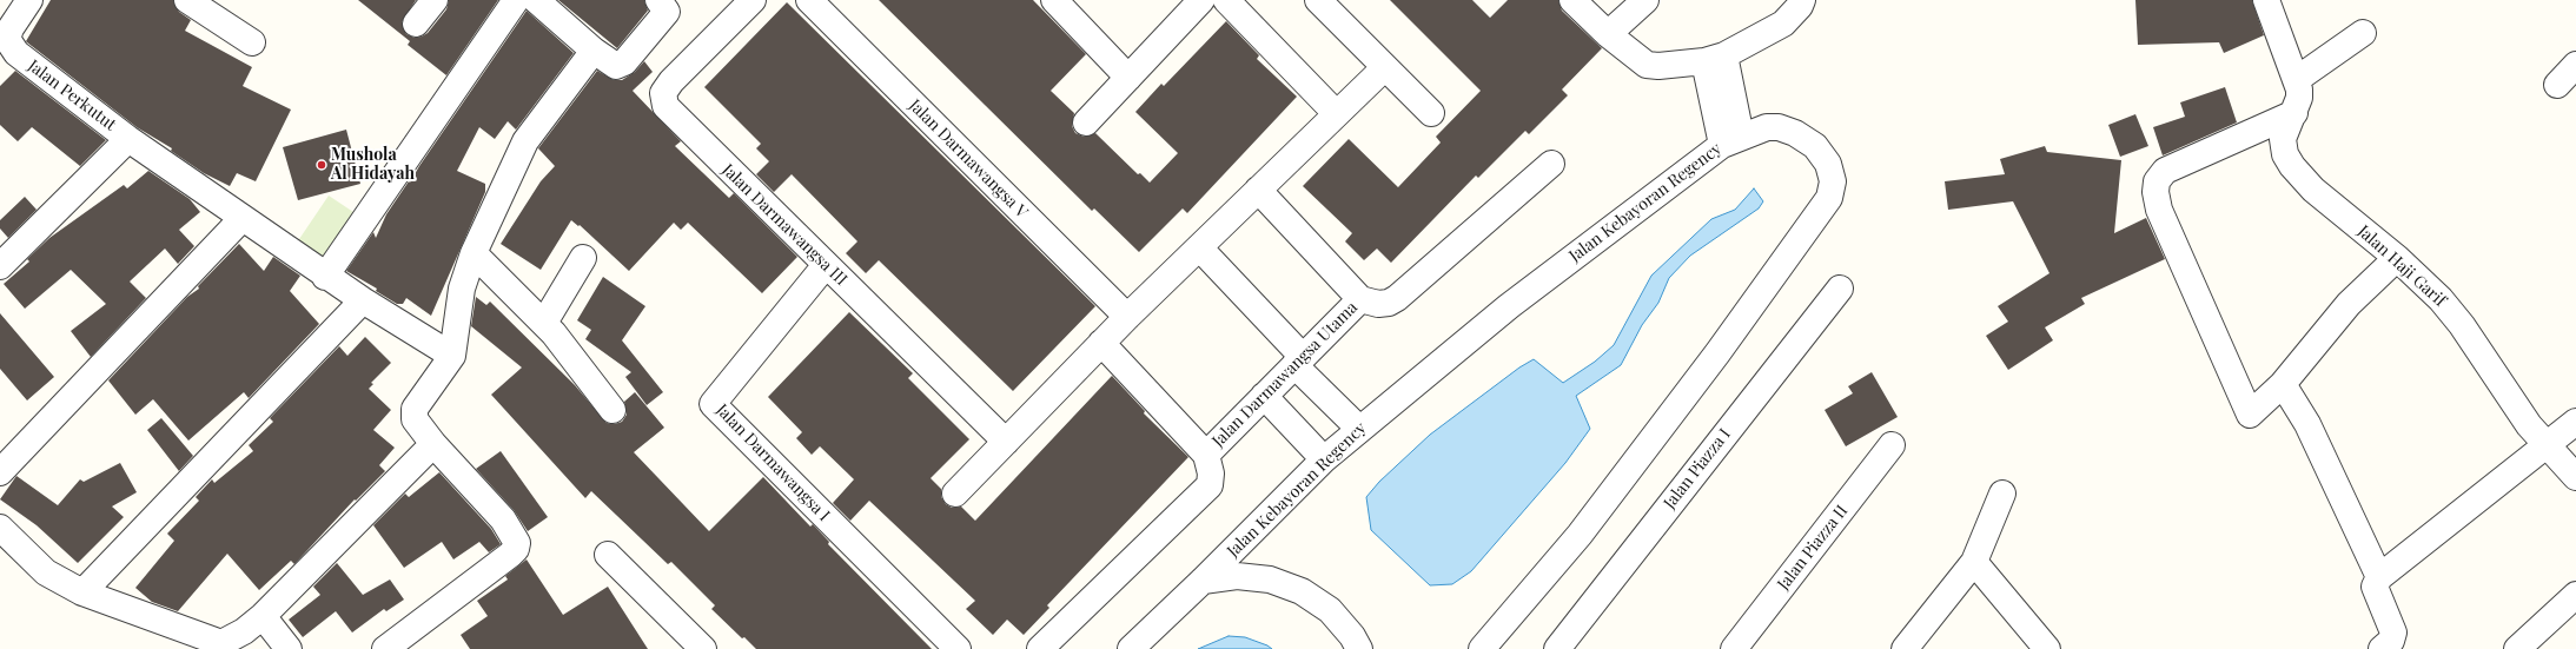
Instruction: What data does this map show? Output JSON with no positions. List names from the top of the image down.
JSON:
{
  "streets": {
    "street": [
      "Jalan Perkutut",
      "Jalan Darmawangsa V",
      "Jalan Kebayoran Regency",
      "Jalan Darmawangsa III",
      "Jalan Haji Garif",
      "Jalan Darmawangsa Utama",
      "Jalan Darmawangsa I",
      "Jalan Piazza I",
      "Jalan Piazza II"
    ]
  },
  "crossings": [
    ["Jalan Darmawangsa III", "Jalan Darmawangsa I"]
  ],
  "places": ["Mushola Al Hidayah"]
}
